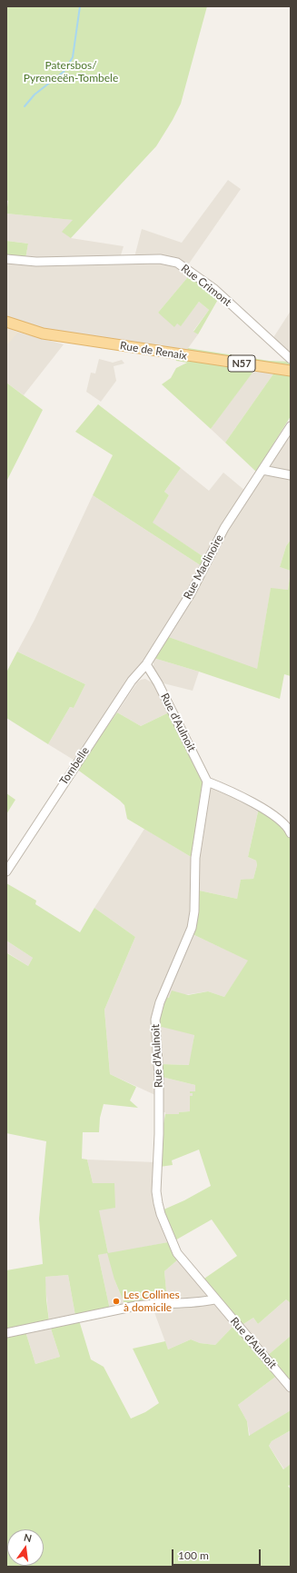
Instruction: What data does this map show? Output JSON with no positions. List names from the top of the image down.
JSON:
{
  "streets": {
    "main road": ["Rue de Renaix", "N57"],
    "street": [
      "Rue Crimont",
      "Rue Maclinoire",
      "Rue d'Aulnoit",
      "Tombelle"
    ]
  },
  "crossings": [
    ["Rue Maclinoire", "Rue d'Aulnoit"],
    ["Rue Maclinoire", "Tombelle"],
    ["Rue d'Aulnoit", "Tombelle"]
  ],
  "parks": ["Patersbos/ Pyreneeën-Tombele"],
  "places": ["Les Collines à domicile"],
  "scale_bar": "100 m",
  "north": "top"
}
